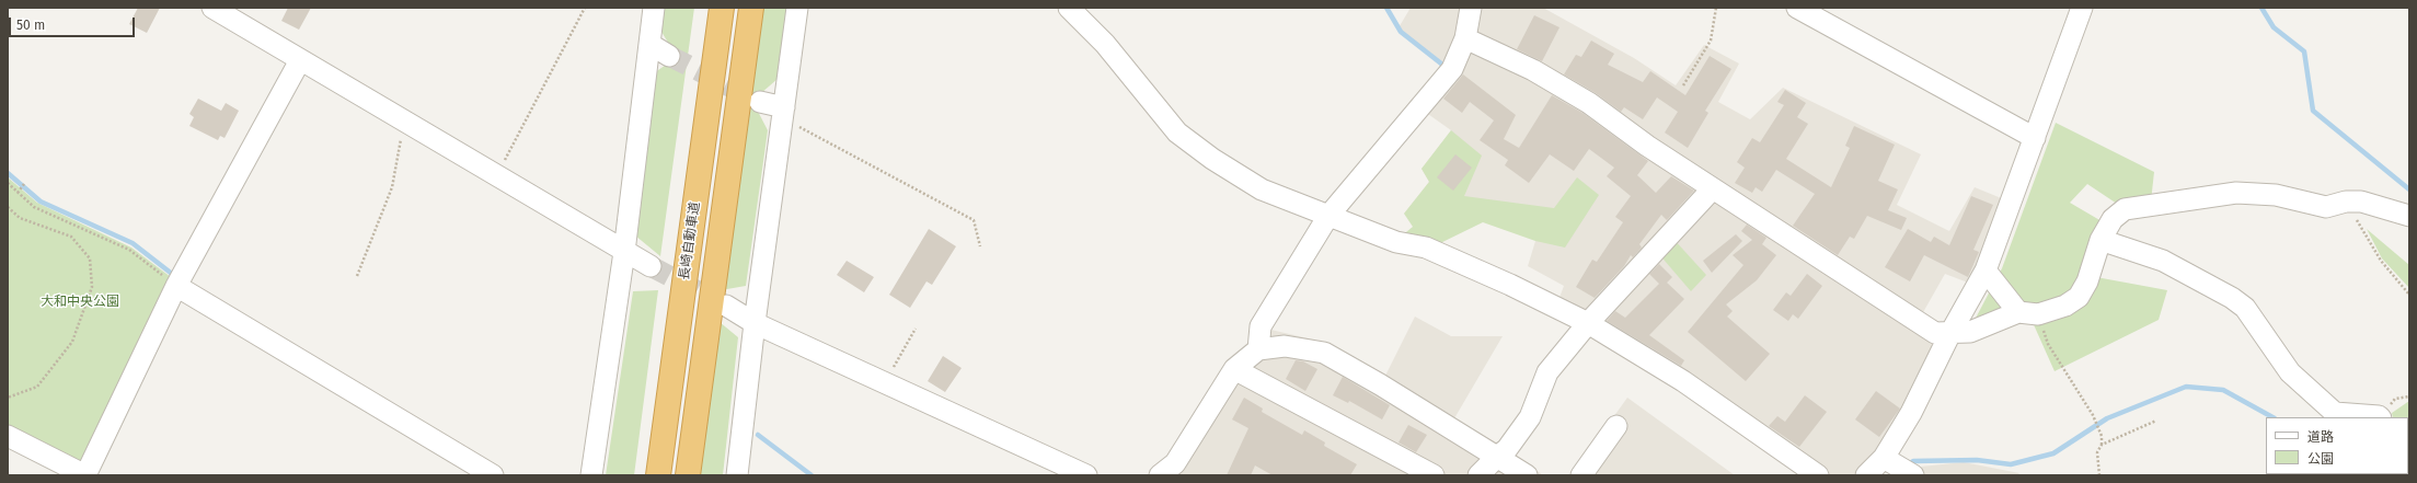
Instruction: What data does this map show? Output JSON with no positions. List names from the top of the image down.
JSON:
{
  "streets": {
    "highway": ["長崎自動車道"]
  },
  "parks": ["大和中央公園"],
  "legend": ["道路", "公園"],
  "scale_bar": "50 m"
}
